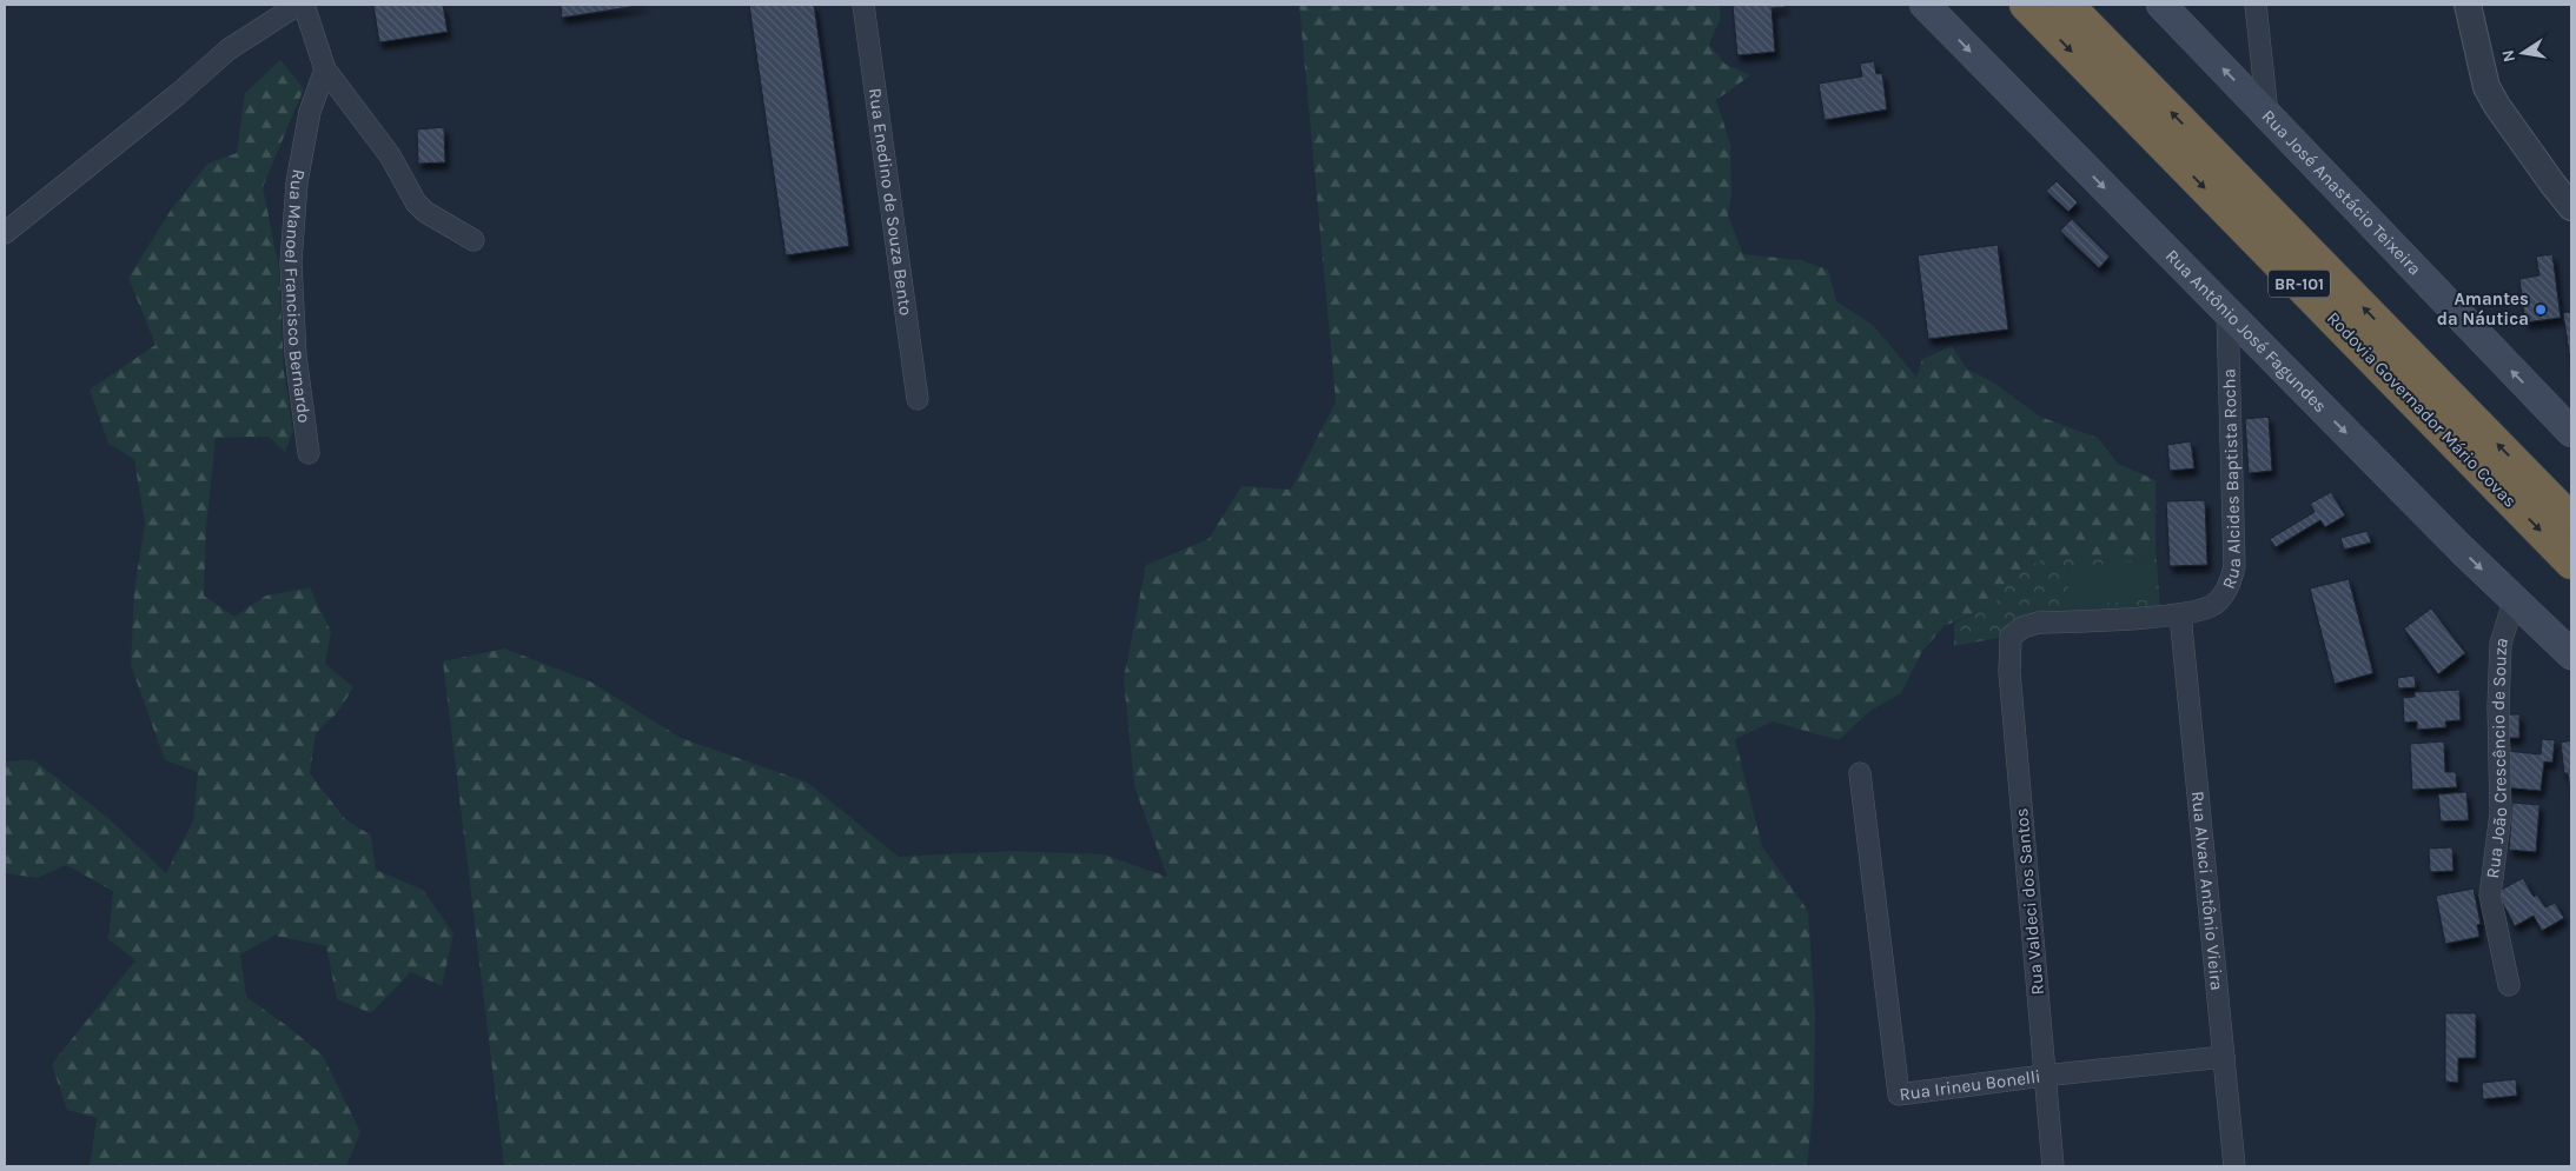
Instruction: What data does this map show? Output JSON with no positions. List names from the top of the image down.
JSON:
{
  "streets": {
    "highway": ["BR-101", "Rodovia Governador Mário Covas"],
    "main road": ["Rua José Anastácio Teixeira", "Rua Antônio José Fagundes"],
    "street": [
      "Rua Enedino de Souza Bento",
      "Rua Manoel Francisco Bernardo",
      "Rua Alcides Baptista Rocha",
      "Rua João Crescêncio de Souza",
      "Rua Alvaci Antônio Vieira",
      "Rua Valdeci dos Santos",
      "Rua Irineu Bonelli"
    ]
  },
  "crossings": [
    ["Rua Antônio José Fagundes", "Rua Alcides Baptista Rocha"],
    ["Rua Antônio José Fagundes", "Rua João Crescêncio de Souza"],
    ["Rua Alcides Baptista Rocha", "Rua Alvaci Antônio Vieira"],
    ["Rua Alcides Baptista Rocha", "Rua Valdeci dos Santos"],
    ["Rua Alvaci Antônio Vieira", "Rua Irineu Bonelli"],
    ["Rua Valdeci dos Santos", "Rua Irineu Bonelli"]
  ],
  "one_way": ["Rua José Anastácio Teixeira", "Rua Antônio José Fagundes"],
  "places": ["Amantes da Náutica"],
  "north": "left"
}
